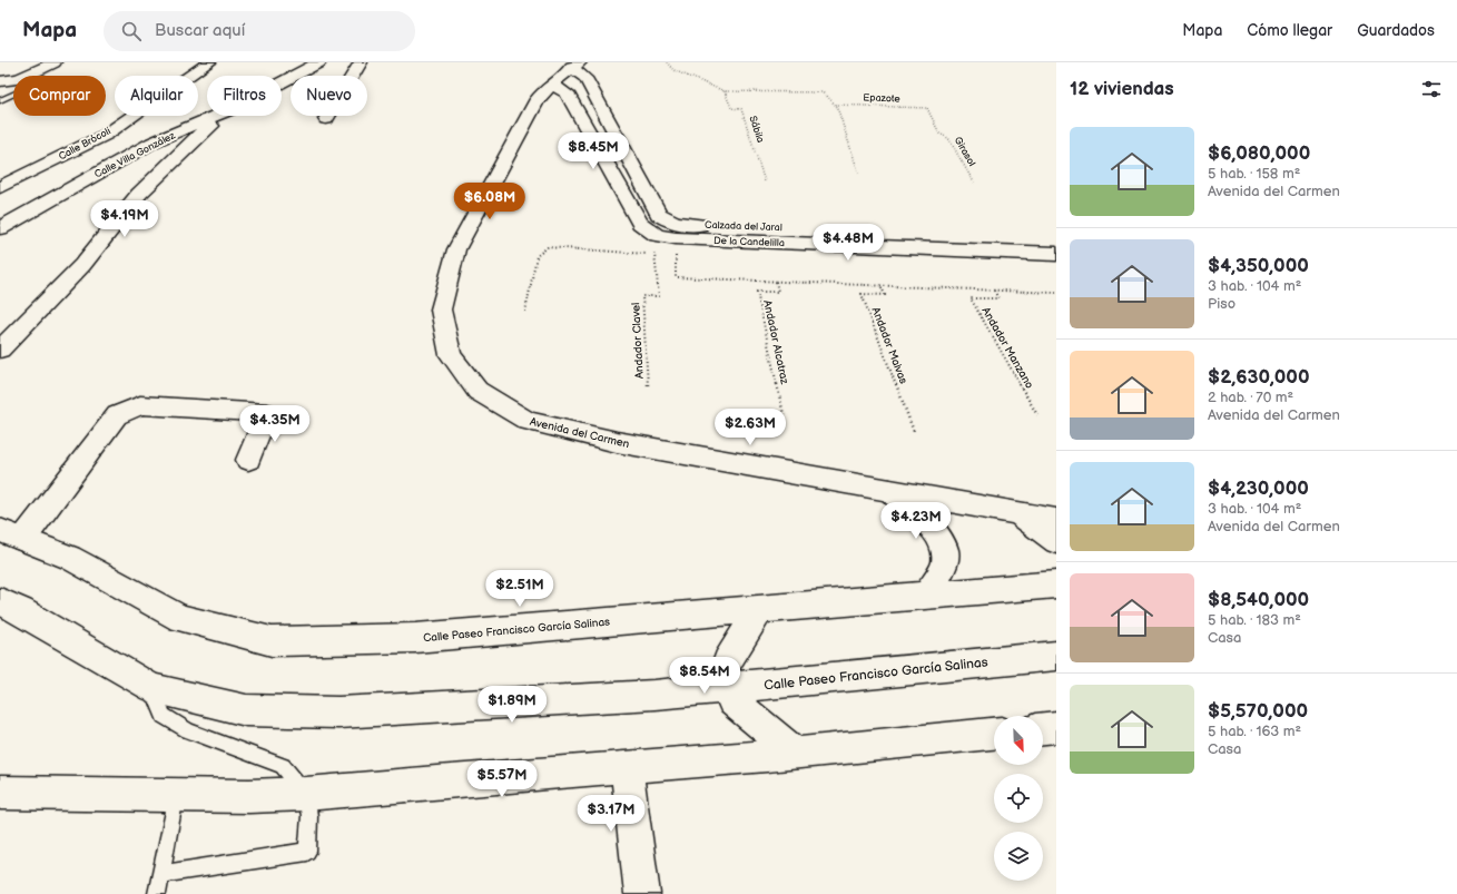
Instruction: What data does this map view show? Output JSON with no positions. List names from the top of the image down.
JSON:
{
  "streets": {
    "street": [
      "Calle Brócoli",
      "Calle Villa González",
      "Calzada del Jaral",
      "De la Candelilla",
      "Avenida del Carmen",
      "Calle Paseo Francisco García Salinas"
    ],
    "path": [
      "Epazote",
      "Sábila",
      "Girasol",
      "Andador Clavel",
      "Andador Alcatraz",
      "Andador Malvas",
      "Andador Manzano"
    ]
  },
  "crossings": [
    ["Epazote", "Girasol"],
    ["Calzada del Jaral", "De la Candelilla"],
    ["Calzada del Jaral", "Avenida del Carmen"],
    ["De la Candelilla", "Avenida del Carmen"]
  ],
  "north": "bottom right",
  "page": {
    "header": "Mapa",
    "search": "Buscar aquí",
    "nav": ["Mapa", "Cómo llegar", "Guardados"],
    "heading": "12 viviendas",
    "chip": [
      "Comprar",
      "Alquilar",
      "Filtros",
      "Nuevo"
    ],
    "list": [
      {
        "name": "$6,080,000",
        "note": "5 hab. · 158 m² · Avenida del Carmen"
      },
      {
        "name": "$4,350,000",
        "note": "3 hab. · 104 m² · Piso"
      },
      {
        "name": "$2,630,000",
        "note": "2 hab. · 70 m² · Avenida del Carmen"
      },
      {
        "name": "$4,230,000",
        "note": "3 hab. · 104 m² · Avenida del Carmen"
      },
      {
        "name": "$8,540,000",
        "note": "5 hab. · 183 m² · Casa"
      },
      {
        "name": "$5,570,000",
        "note": "5 hab. · 163 m² · Casa"
      }
    ],
    "price": [
      "$8.45M",
      "$6.08M",
      "$4.19M",
      "$4.48M",
      "$4.35M",
      "$2.63M",
      "$4.23M",
      "$2.51M",
      "$8.54M",
      "$1.89M",
      "$5.57M",
      "$3.17M"
    ]
  }
}
